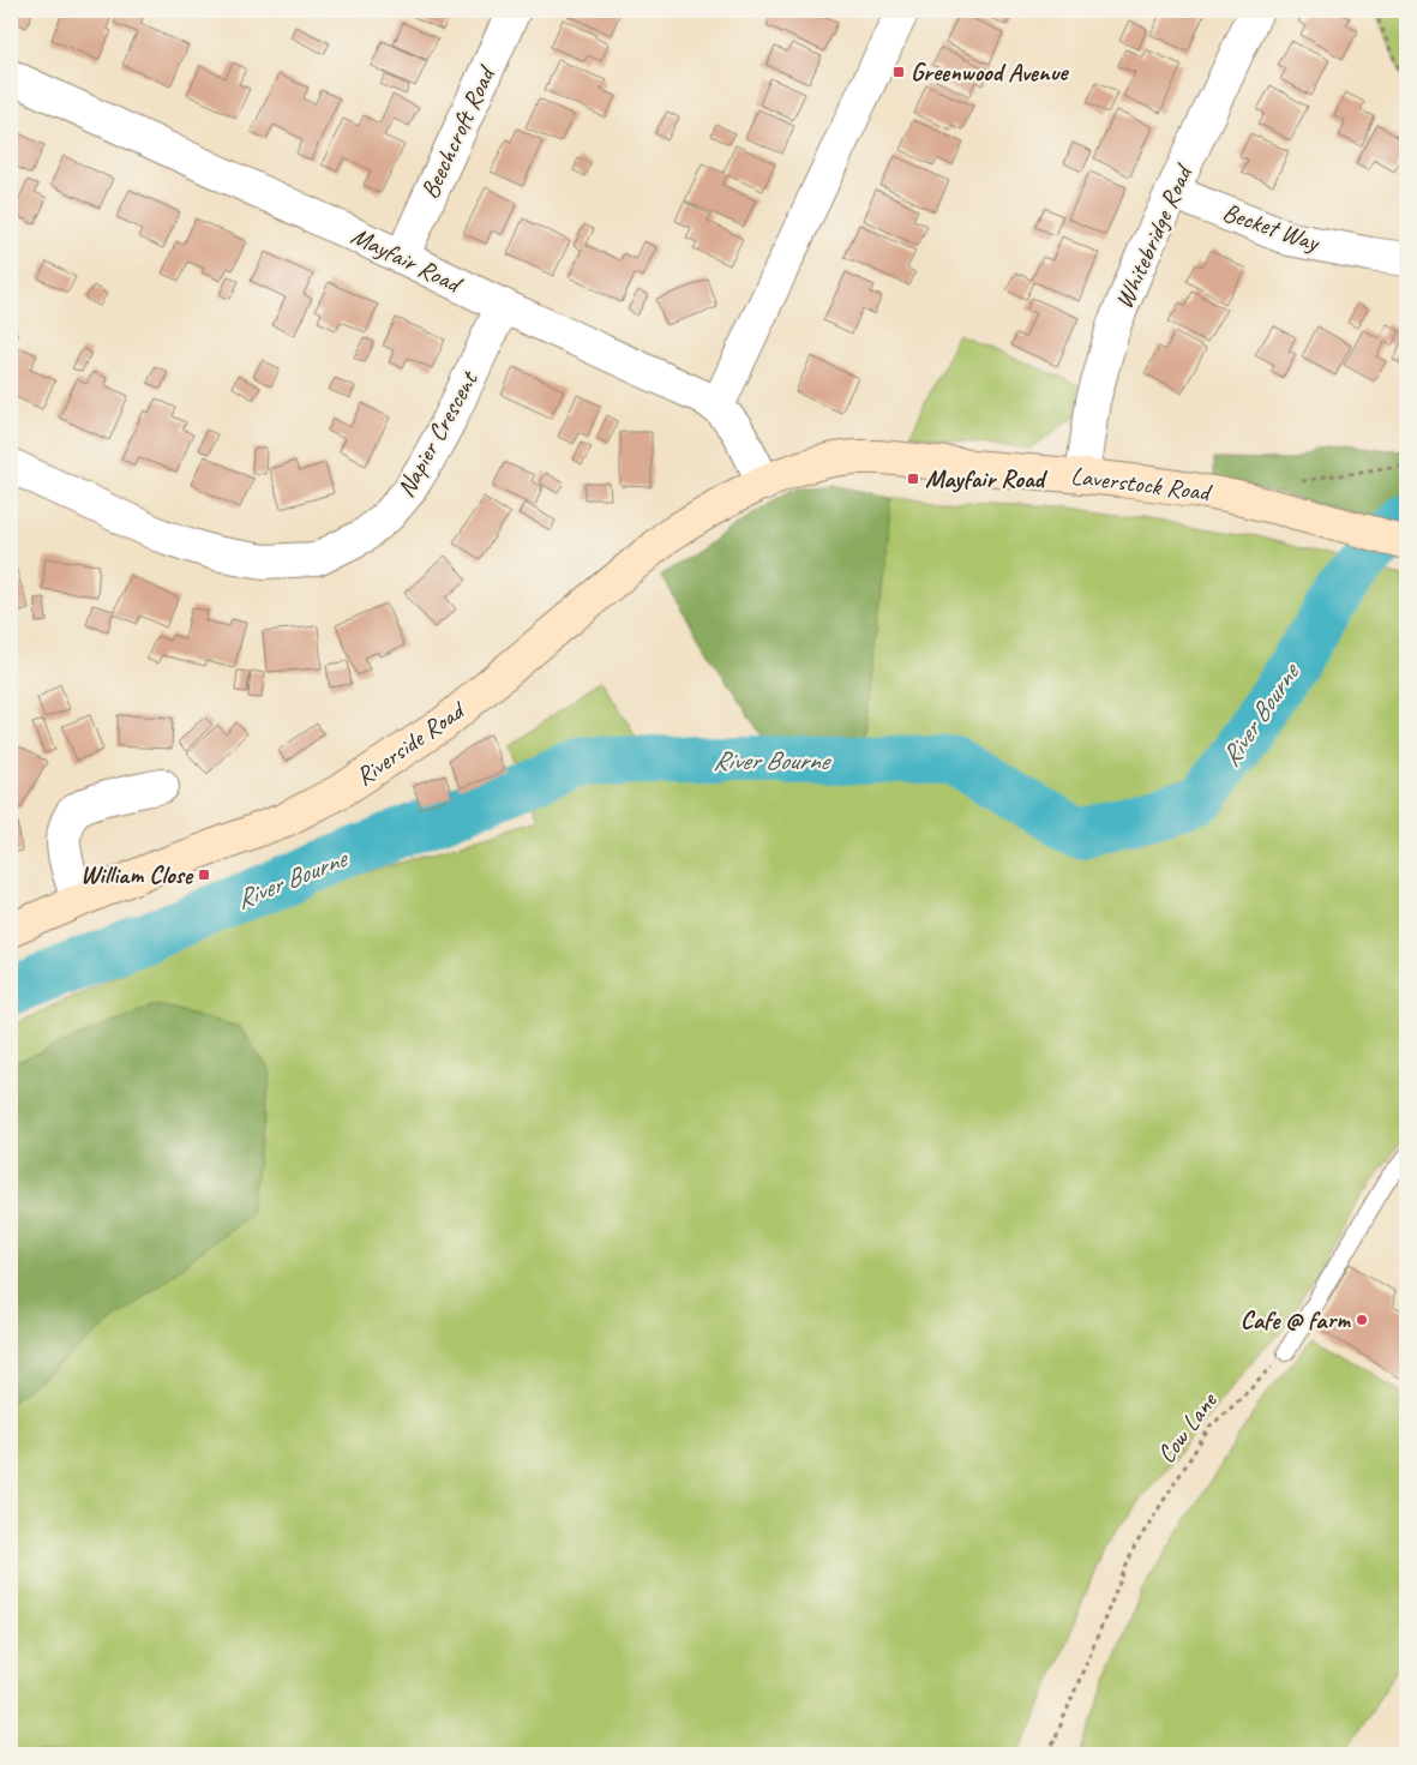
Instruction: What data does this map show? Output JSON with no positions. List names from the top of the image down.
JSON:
{
  "streets": {
    "street": [
      "Beechcroft Road",
      "Becket Way",
      "Whitebridge Road",
      "Mayfair Road",
      "Napier Crescent",
      "Laverstock Road",
      "Riverside Road"
    ],
    "path": ["Cow Lane"]
  },
  "crossings": [
    ["Beechcroft Road", "Mayfair Road"],
    ["Becket Way", "Whitebridge Road"],
    ["Whitebridge Road", "Laverstock Road"],
    ["Mayfair Road", "Napier Crescent"],
    ["Mayfair Road", "Laverstock Road"],
    ["Mayfair Road", "Riverside Road"],
    ["Laverstock Road", "Riverside Road"]
  ],
  "water": ["River Bourne"],
  "places": {
    "transit": ["Greenwood Avenue", "Mayfair Road", "William Close"],
    "other": ["Cafe @ farm"]
  }
}
